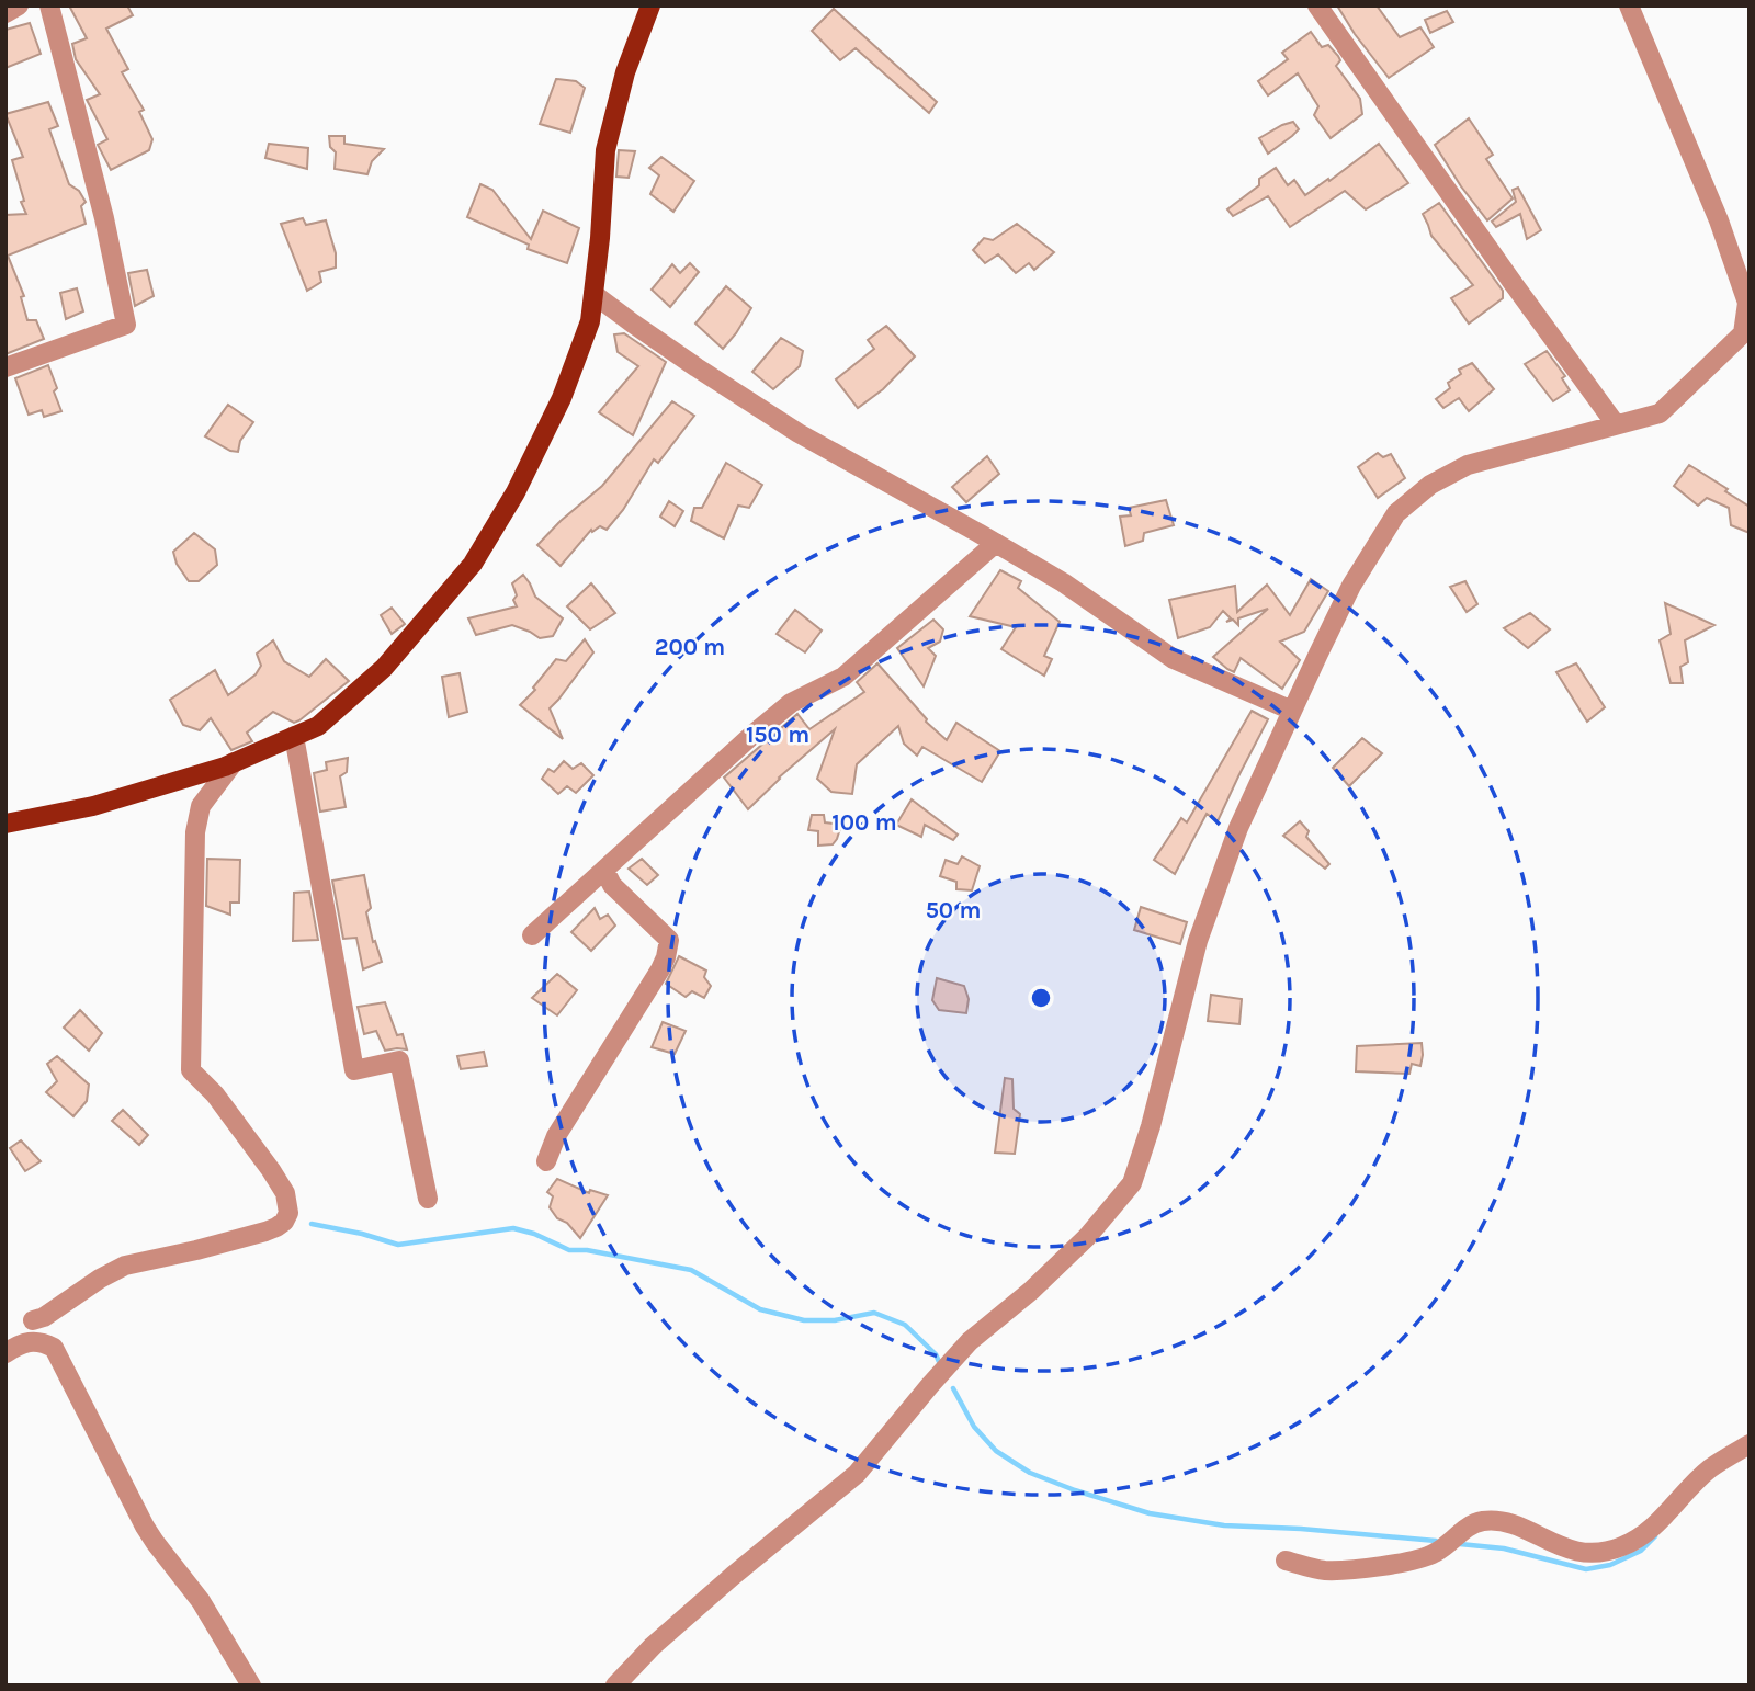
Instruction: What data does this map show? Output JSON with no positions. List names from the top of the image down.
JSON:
{
  "rings": [
    "200 m",
    "150 m",
    "100 m",
    "50 m"
  ]
}
